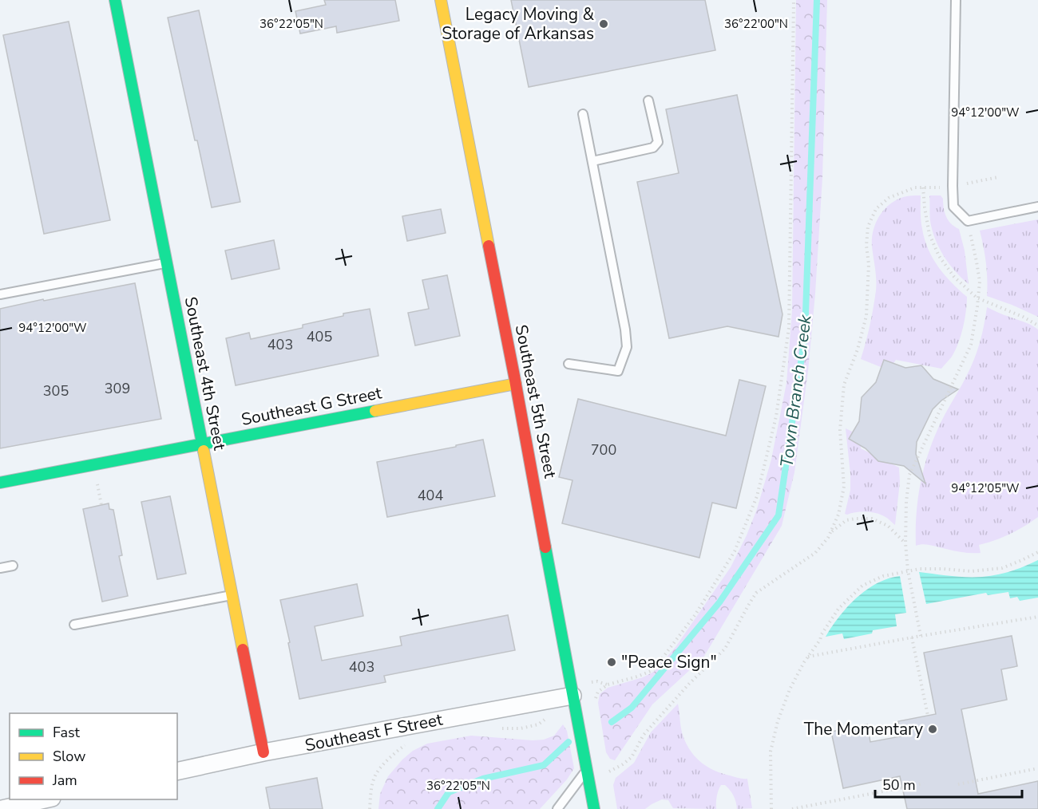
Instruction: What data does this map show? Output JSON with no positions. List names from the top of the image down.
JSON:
{
  "streets": {
    "street": [
      "Southeast 4th Street",
      "Southeast 5th Street",
      "Southeast G Street",
      "Southeast F Street"
    ]
  },
  "crossings": [
    ["Southeast 4th Street", "Southeast G Street"],
    ["Southeast 4th Street", "Southeast F Street"],
    ["Southeast 5th Street", "Southeast G Street"],
    ["Southeast 5th Street", "Southeast F Street"]
  ],
  "water": ["Town Branch Creek"],
  "places": ["Legacy Moving & Storage of Arkansas", "\"Peace Sign\"", "The Momentary"],
  "house_numbers": [
    "405",
    "403",
    "309",
    "305",
    "700",
    "404",
    "403"
  ],
  "legend": ["Fast", "Slow", "Jam"],
  "scale_bar": "50 m",
  "coordinates": [
    "36°22'05\"N",
    "36°22'00\"N",
    "94°12'00\"W",
    "94°12'05\"W"
  ]
}
